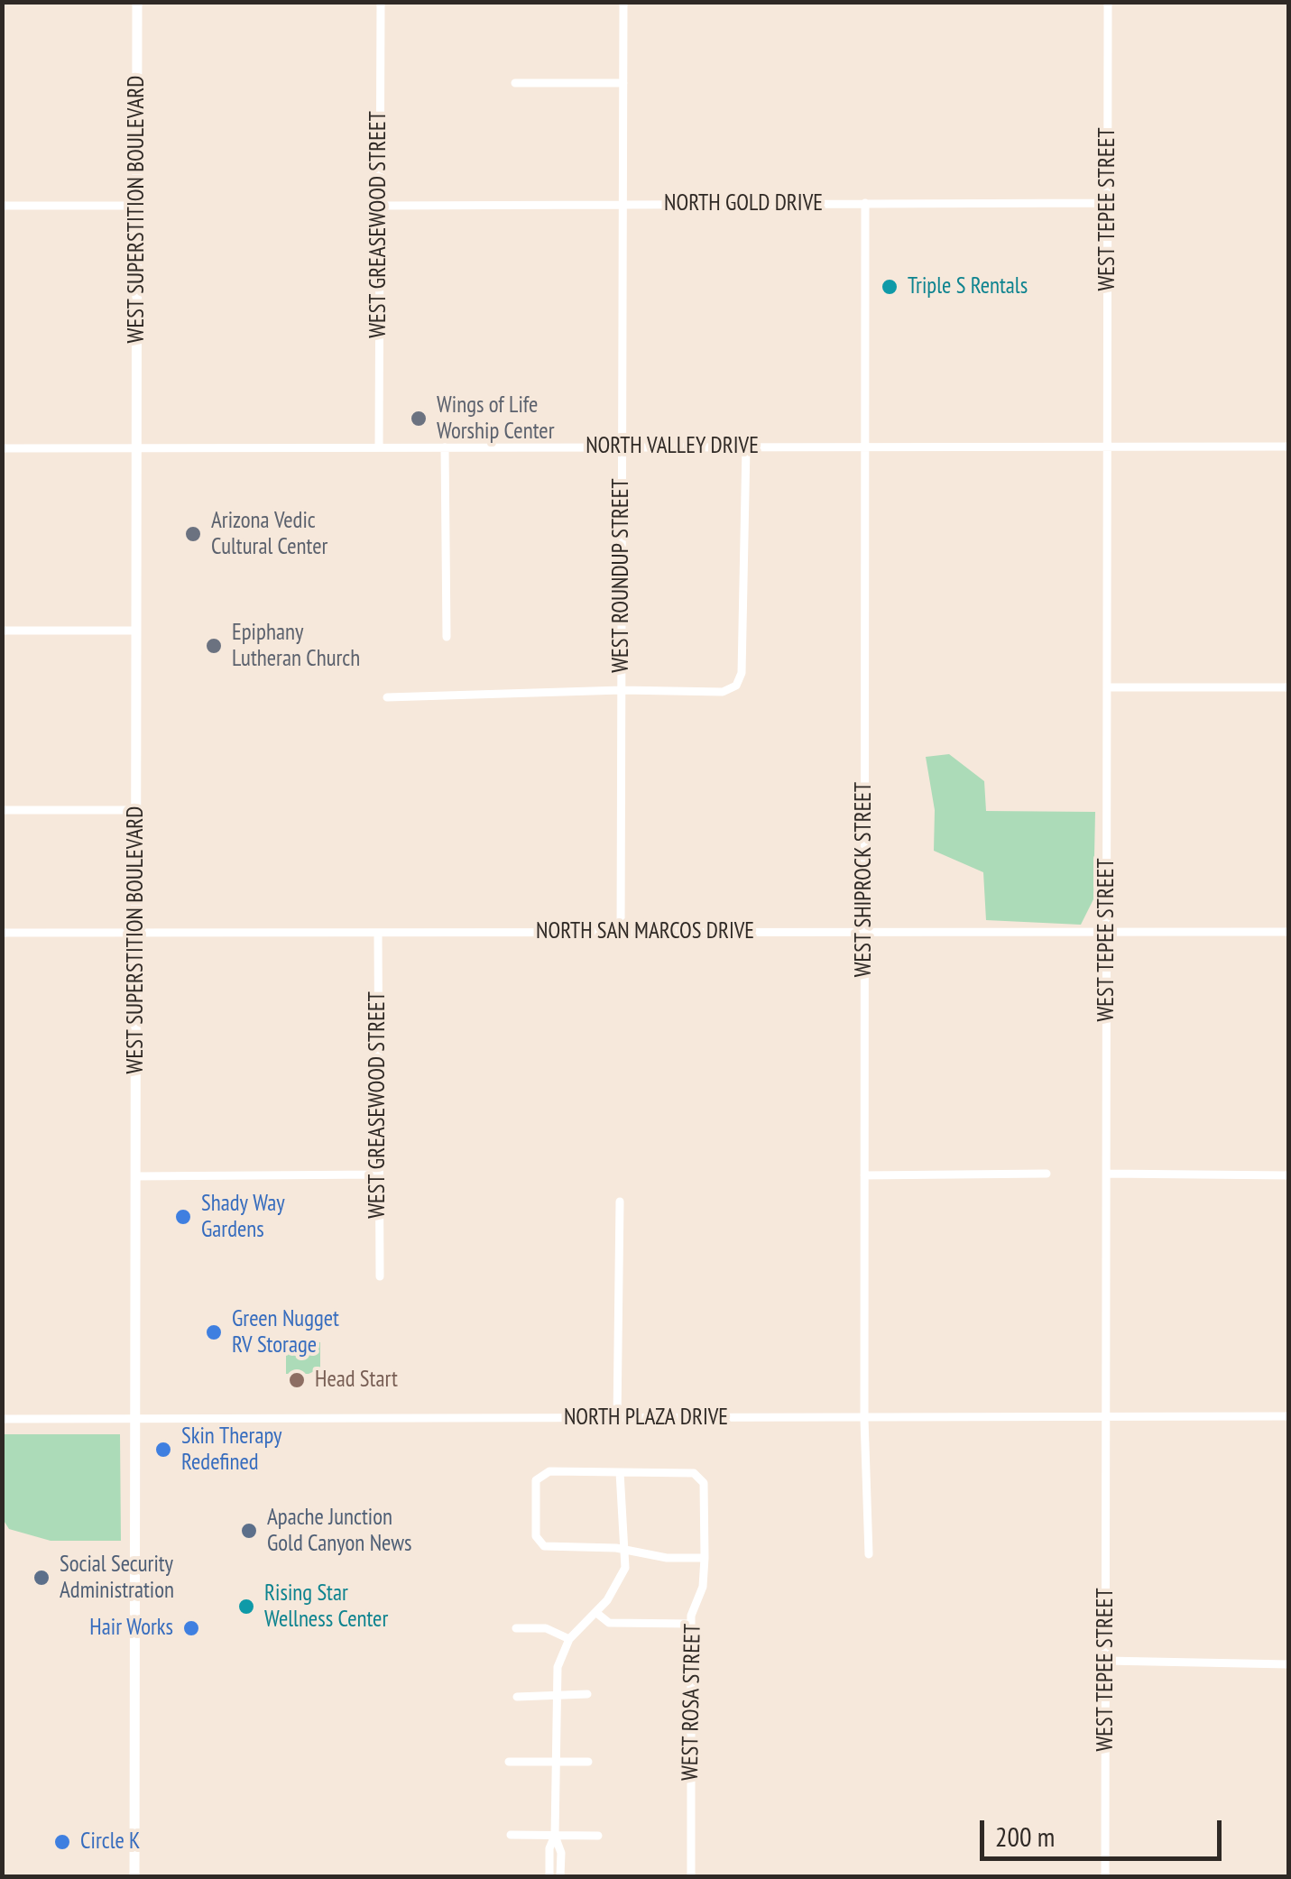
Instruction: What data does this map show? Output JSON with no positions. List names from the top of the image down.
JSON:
{
  "streets": {
    "main road": ["WEST SUPERSTITION BOULEVARD"],
    "street": [
      "NORTH GOLD DRIVE",
      "WEST TEPEE STREET",
      "WEST GREASEWOOD STREET",
      "NORTH VALLEY DRIVE",
      "WEST ROUNDUP STREET",
      "WEST SHIPROCK STREET",
      "NORTH SAN MARCOS DRIVE",
      "NORTH PLAZA DRIVE",
      "WEST ROSA STREET"
    ]
  },
  "crossings": [
    ["NORTH GOLD DRIVE", "WEST TEPEE STREET"],
    ["NORTH GOLD DRIVE", "WEST GREASEWOOD STREET"],
    ["NORTH GOLD DRIVE", "WEST ROUNDUP STREET"],
    ["NORTH GOLD DRIVE", "WEST SHIPROCK STREET"],
    ["WEST SUPERSTITION BOULEVARD", "NORTH VALLEY DRIVE"],
    ["WEST SUPERSTITION BOULEVARD", "NORTH SAN MARCOS DRIVE"],
    ["WEST SUPERSTITION BOULEVARD", "NORTH PLAZA DRIVE"],
    ["WEST TEPEE STREET", "NORTH VALLEY DRIVE"],
    ["WEST TEPEE STREET", "NORTH SAN MARCOS DRIVE"],
    ["WEST TEPEE STREET", "NORTH PLAZA DRIVE"],
    ["WEST GREASEWOOD STREET", "NORTH VALLEY DRIVE"],
    ["WEST GREASEWOOD STREET", "NORTH SAN MARCOS DRIVE"],
    ["NORTH VALLEY DRIVE", "WEST ROUNDUP STREET"],
    ["NORTH VALLEY DRIVE", "WEST SHIPROCK STREET"],
    ["WEST ROUNDUP STREET", "NORTH SAN MARCOS DRIVE"],
    ["WEST SHIPROCK STREET", "NORTH SAN MARCOS DRIVE"],
    ["WEST SHIPROCK STREET", "NORTH PLAZA DRIVE"]
  ],
  "places": [
    "Triple S Rentals",
    "Wings of Life Worship Center",
    "Arizona Vedic Cultural Center",
    "Epiphany Lutheran Church",
    "Shady Way Gardens",
    "Green Nugget RV Storage",
    "Head Start",
    "Skin Therapy Redefined",
    "Apache Junction Gold Canyon News",
    "Social Security Administration",
    "Rising Star Wellness Center",
    "Hair Works",
    "Circle K"
  ],
  "scale_bar": "200 m"
}
